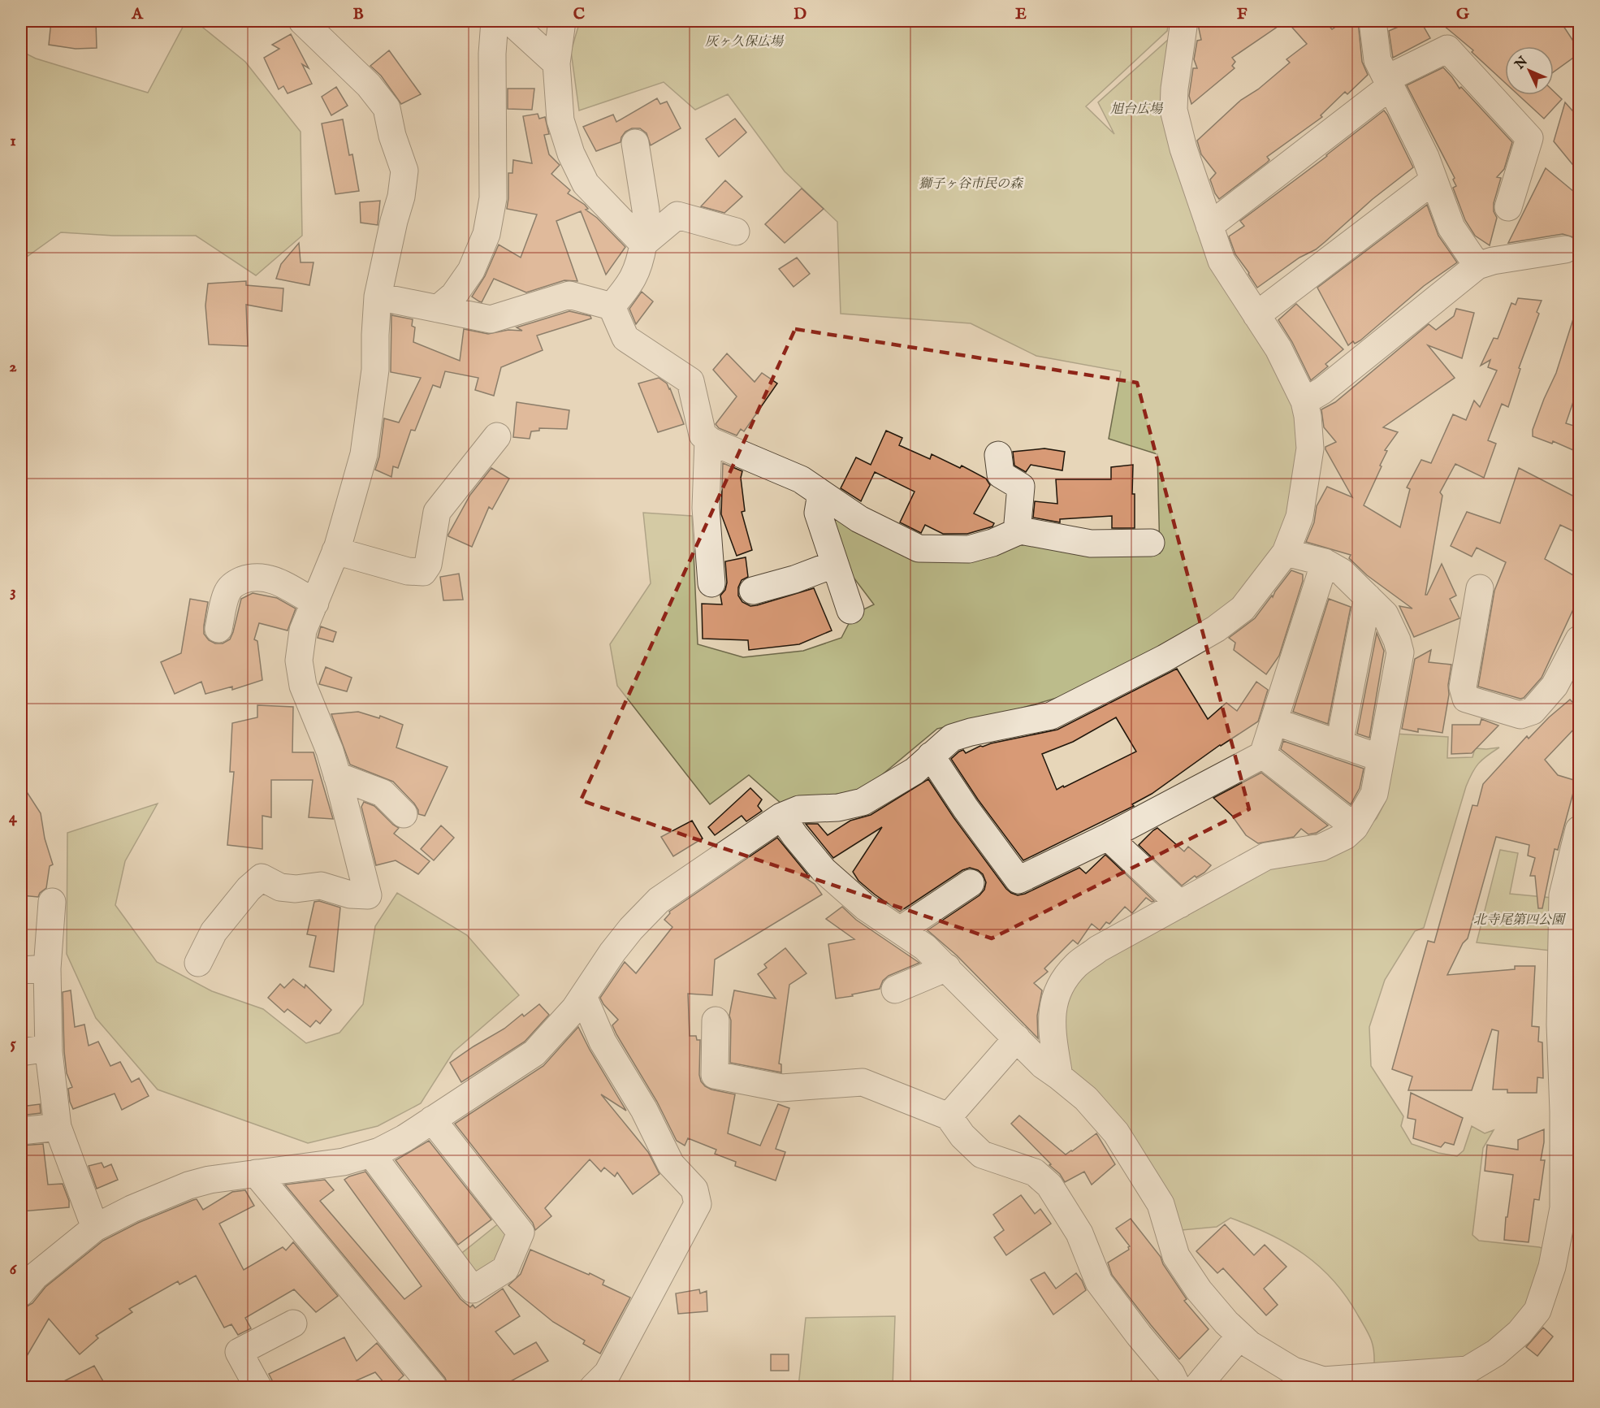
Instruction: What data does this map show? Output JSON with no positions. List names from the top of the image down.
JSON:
{
  "parks": [
    "灰ヶ久保広場",
    "旭台広場",
    "獅子ヶ谷市民の森",
    "北寺尾第四公園"
  ],
  "north": "top left",
  "grid": {
    "columns": [
      "A",
      "B",
      "C",
      "D",
      "E",
      "F",
      "G"
    ],
    "rows": [
      "1",
      "2",
      "3",
      "4",
      "5",
      "6"
    ]
  }
}
